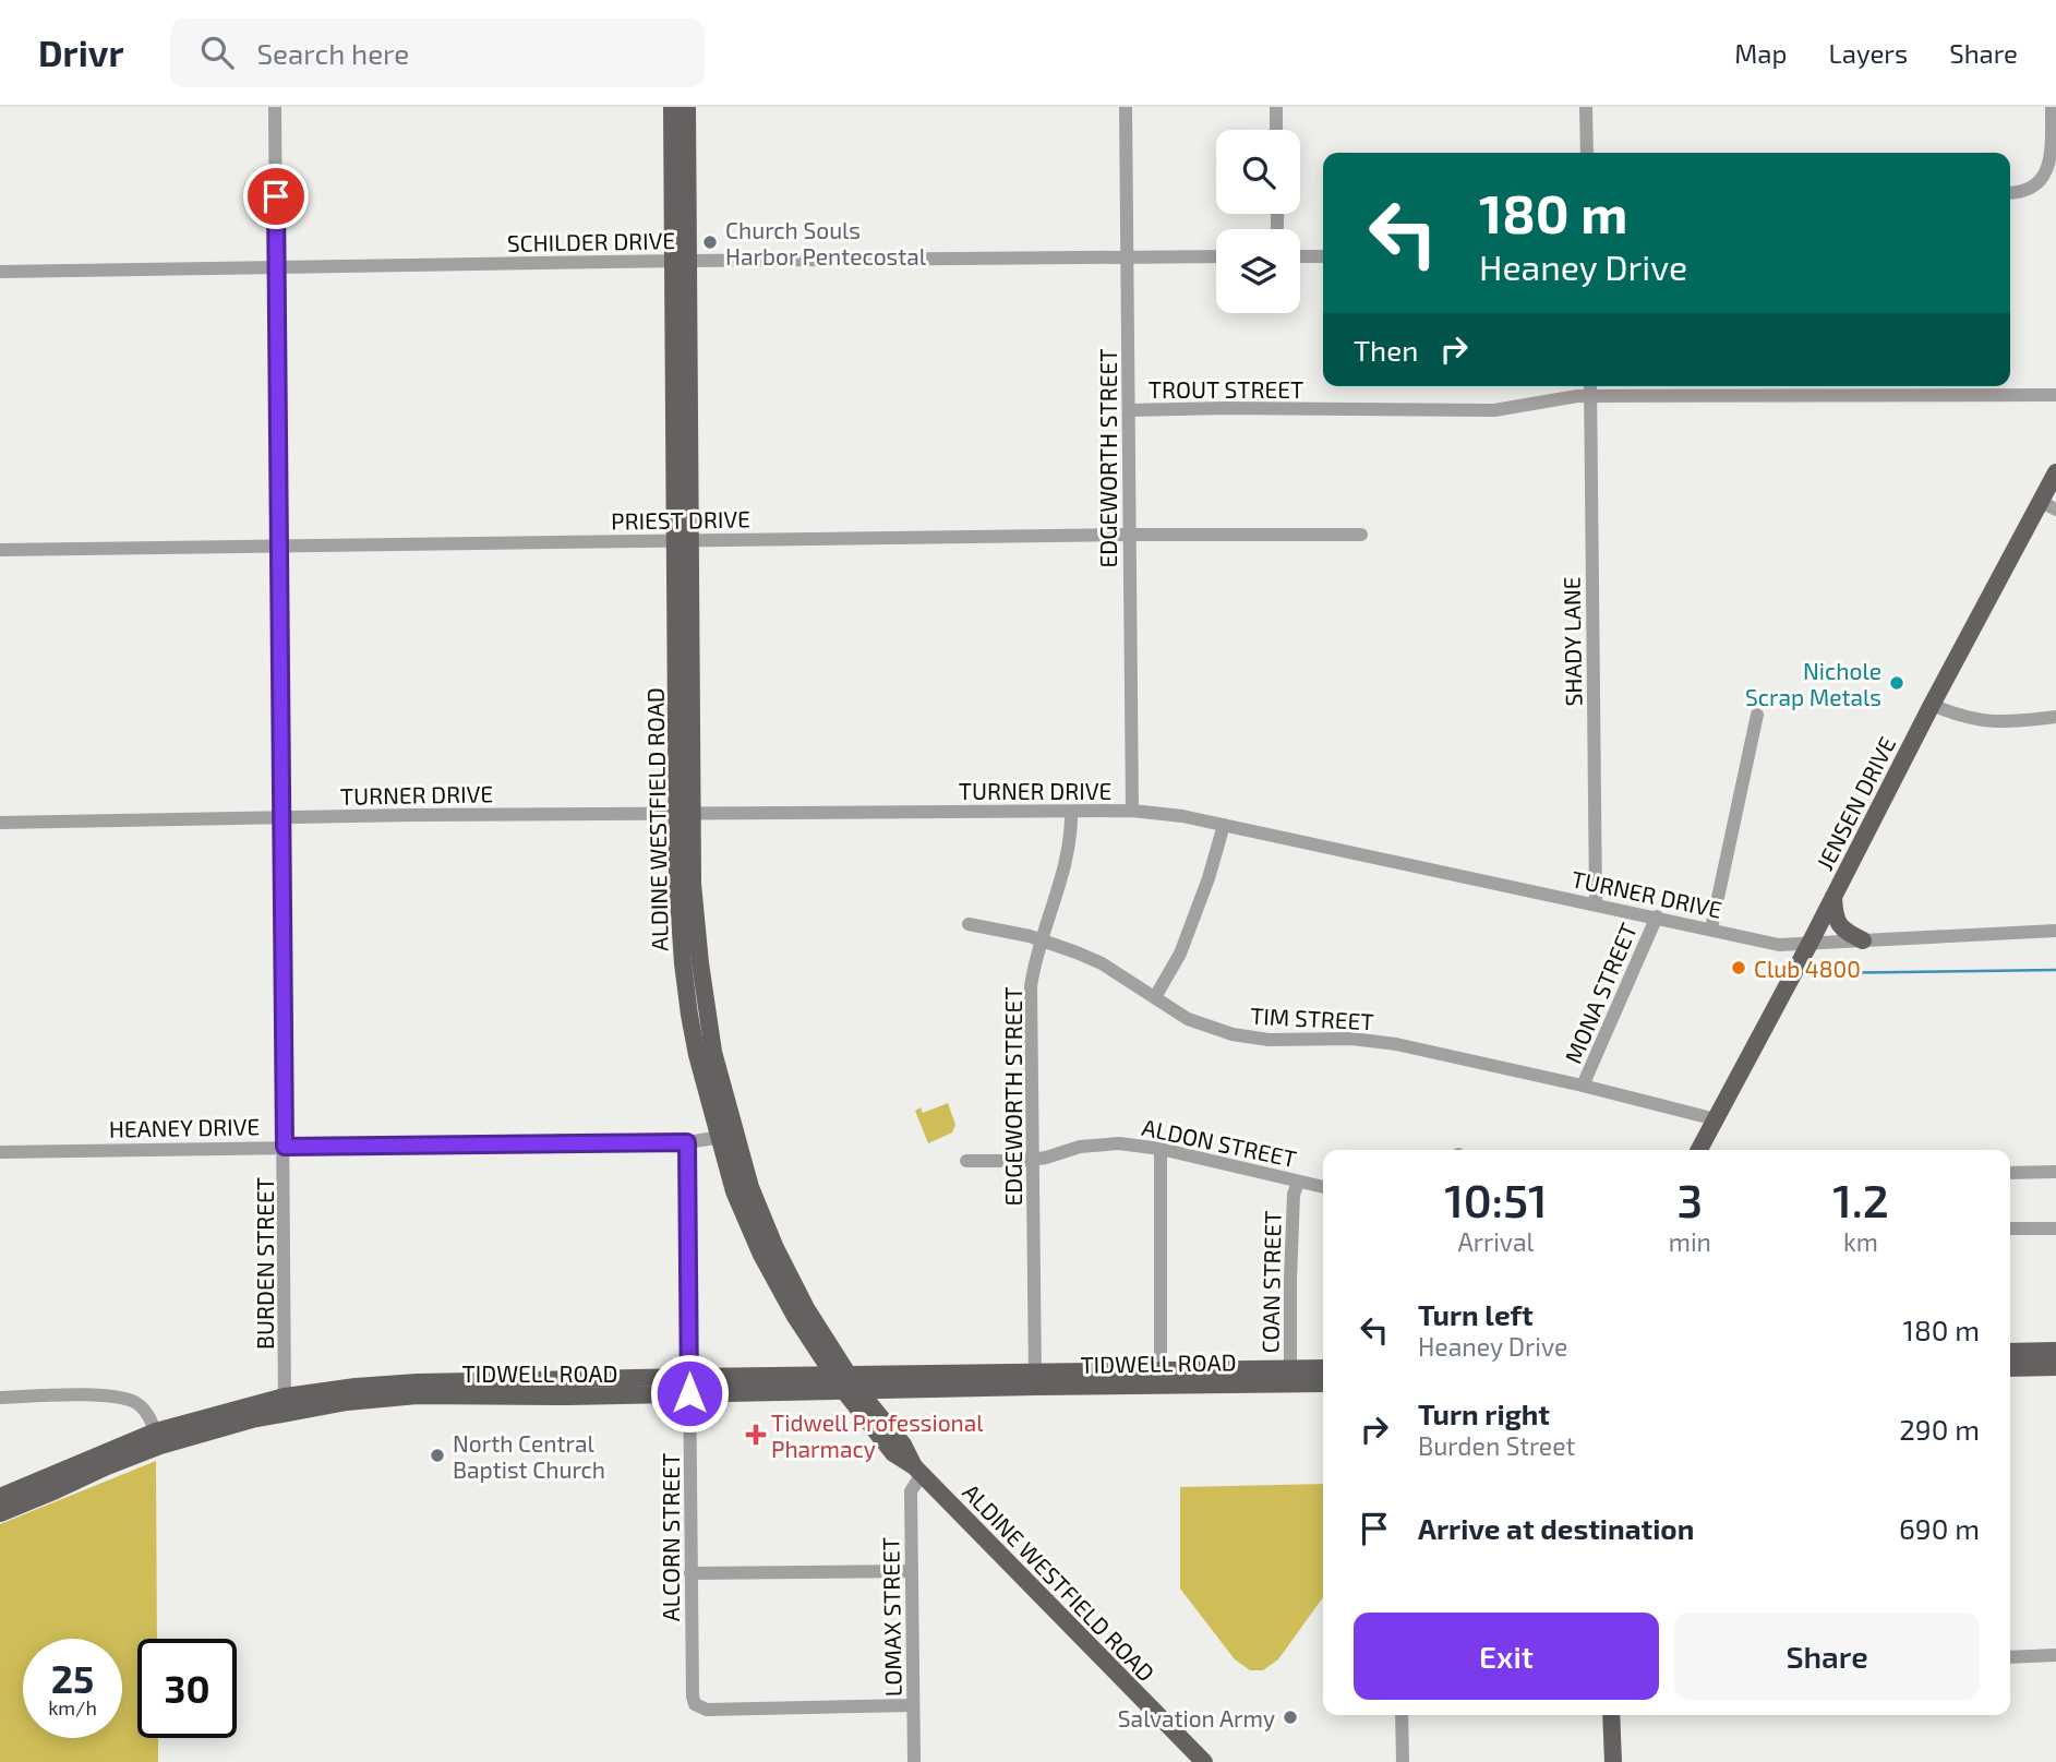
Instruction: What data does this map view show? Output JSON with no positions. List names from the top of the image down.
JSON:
{
  "streets": {
    "main road": ["JENSEN DRIVE", "ALDINE WESTFIELD ROAD", "TIDWELL ROAD"],
    "street": [
      "SCHILDER DRIVE",
      "TROUT STREET",
      "EDGEWORTH STREET",
      "PRIEST DRIVE",
      "SHADY LANE",
      "TURNER DRIVE",
      "MONA STREET",
      "TIM STREET",
      "HEANEY DRIVE",
      "ALDON STREET",
      "BURDEN STREET",
      "COAN STREET",
      "ALCORN STREET",
      "LOMAX STREET"
    ]
  },
  "crossings": [
    ["SCHILDER DRIVE", "EDGEWORTH STREET"],
    ["SCHILDER DRIVE", "ALDINE WESTFIELD ROAD"],
    ["SCHILDER DRIVE", "BURDEN STREET"],
    ["TROUT STREET", "EDGEWORTH STREET"],
    ["TROUT STREET", "SHADY LANE"],
    ["EDGEWORTH STREET", "PRIEST DRIVE"],
    ["EDGEWORTH STREET", "TURNER DRIVE"],
    ["EDGEWORTH STREET", "TIM STREET"],
    ["EDGEWORTH STREET", "ALDON STREET"],
    ["EDGEWORTH STREET", "TIDWELL ROAD"],
    ["PRIEST DRIVE", "ALDINE WESTFIELD ROAD"],
    ["PRIEST DRIVE", "BURDEN STREET"],
    ["SHADY LANE", "TURNER DRIVE"],
    ["TURNER DRIVE", "JENSEN DRIVE"],
    ["TURNER DRIVE", "ALDINE WESTFIELD ROAD"],
    ["TURNER DRIVE", "MONA STREET"],
    ["TURNER DRIVE", "BURDEN STREET"],
    ["JENSEN DRIVE", "TIM STREET"],
    ["ALDINE WESTFIELD ROAD", "HEANEY DRIVE"],
    ["ALDINE WESTFIELD ROAD", "TIDWELL ROAD"],
    ["ALDINE WESTFIELD ROAD", "LOMAX STREET"],
    ["MONA STREET", "TIM STREET"],
    ["HEANEY DRIVE", "BURDEN STREET"],
    ["HEANEY DRIVE", "ALCORN STREET"],
    ["ALDON STREET", "COAN STREET"],
    ["BURDEN STREET", "TIDWELL ROAD"],
    ["COAN STREET", "TIDWELL ROAD"],
    ["TIDWELL ROAD", "ALCORN STREET"],
    ["ALCORN STREET", "LOMAX STREET"]
  ],
  "places": {
    "other": [
      "Church Souls Harbor Pentecostal",
      "Nichole Scrap Metals",
      "Club 4800",
      "North Central Baptist Church",
      "Salvation Army"
    ],
    "health": ["Tidwell Professional Pharmacy"]
  },
  "page": {
    "header": "Drivr",
    "search": "Search here",
    "nav": ["Map", "Layers", "Share"],
    "turn": ["180 m", "Heaney Drive"],
    "then": "Then",
    "eta": [
      "10:51",
      "Arrival",
      "3",
      "min",
      "1.2",
      "km"
    ],
    "list": [
      {
        "name": "Turn left",
        "note": "Heaney Drive",
        "value": "180 m"
      },
      {
        "name": "Turn right",
        "note": "Burden Street",
        "value": "290 m"
      },
      {
        "name": "Arrive at destination",
        "value": "690 m"
      }
    ],
    "buttons": ["Exit", "Share"],
    "speed": "25 km/h",
    "limit": "30"
  }
}
